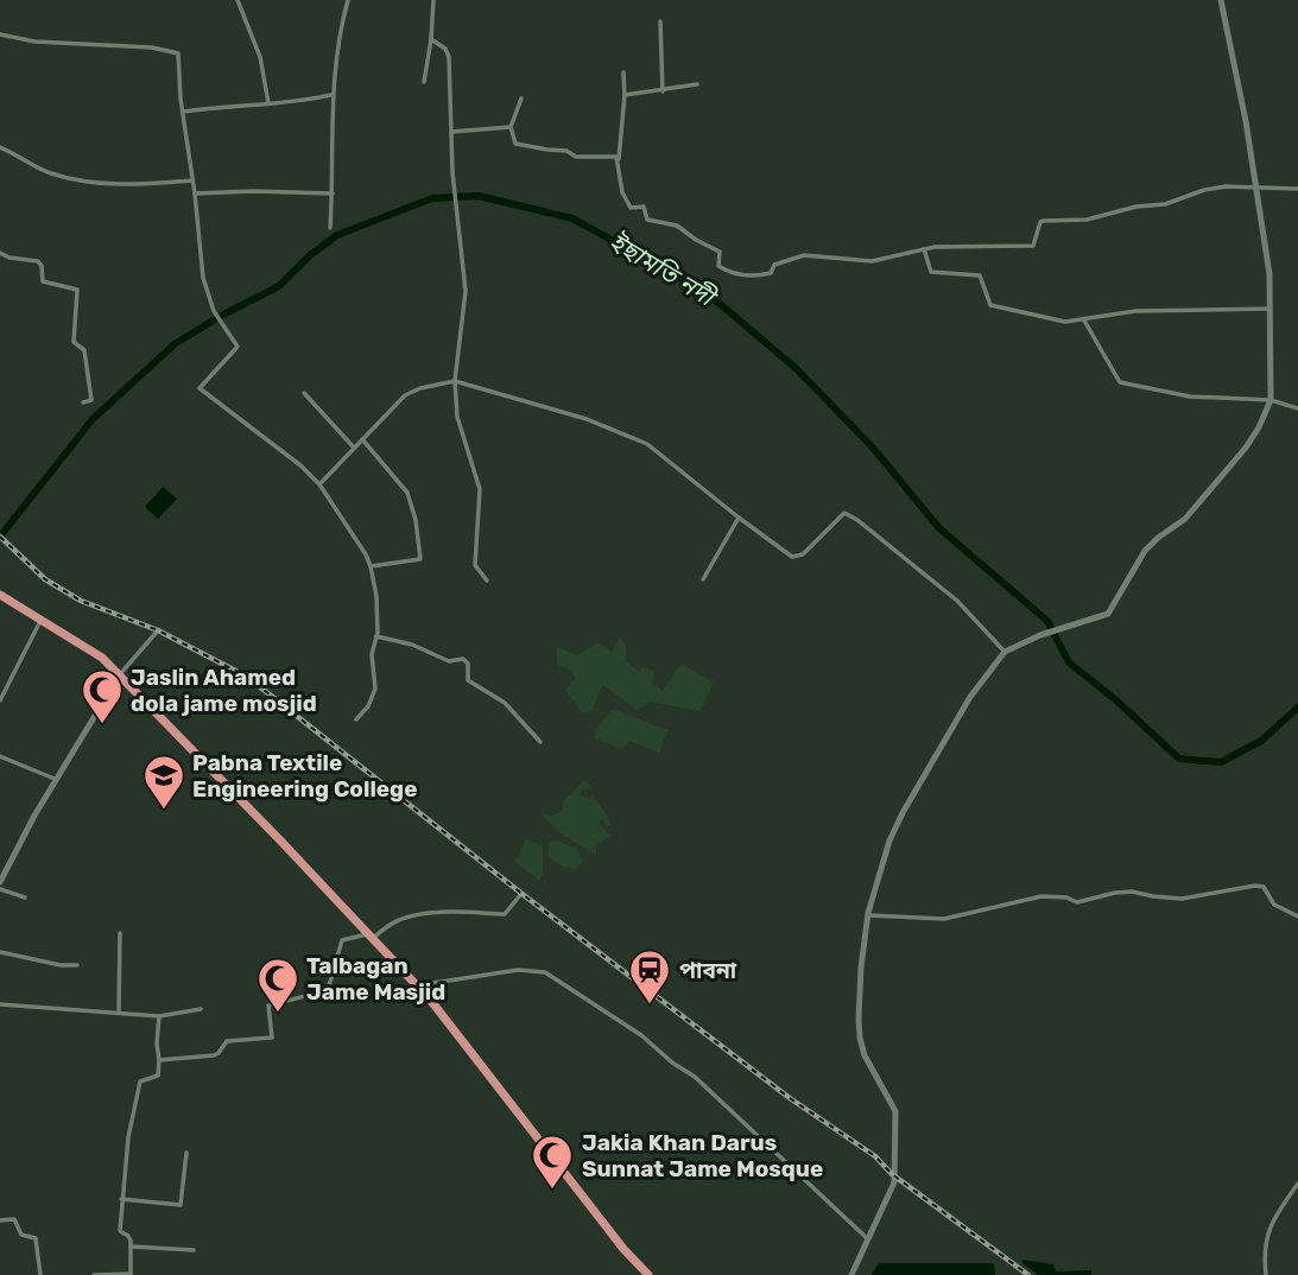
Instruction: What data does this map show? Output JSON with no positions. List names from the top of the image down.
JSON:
{
  "water": ["ইছামতি নদী"],
  "places": {
    "mosque": ["Jaslin Ahamed dola jame mosjid", "Talbagan Jame Masjid", "Jakia Khan Darus Sunnat Jame Mosque"],
    "school or university": ["Pabna Textile Engineering College"],
    "station": ["পাবনা"]
  }
}
